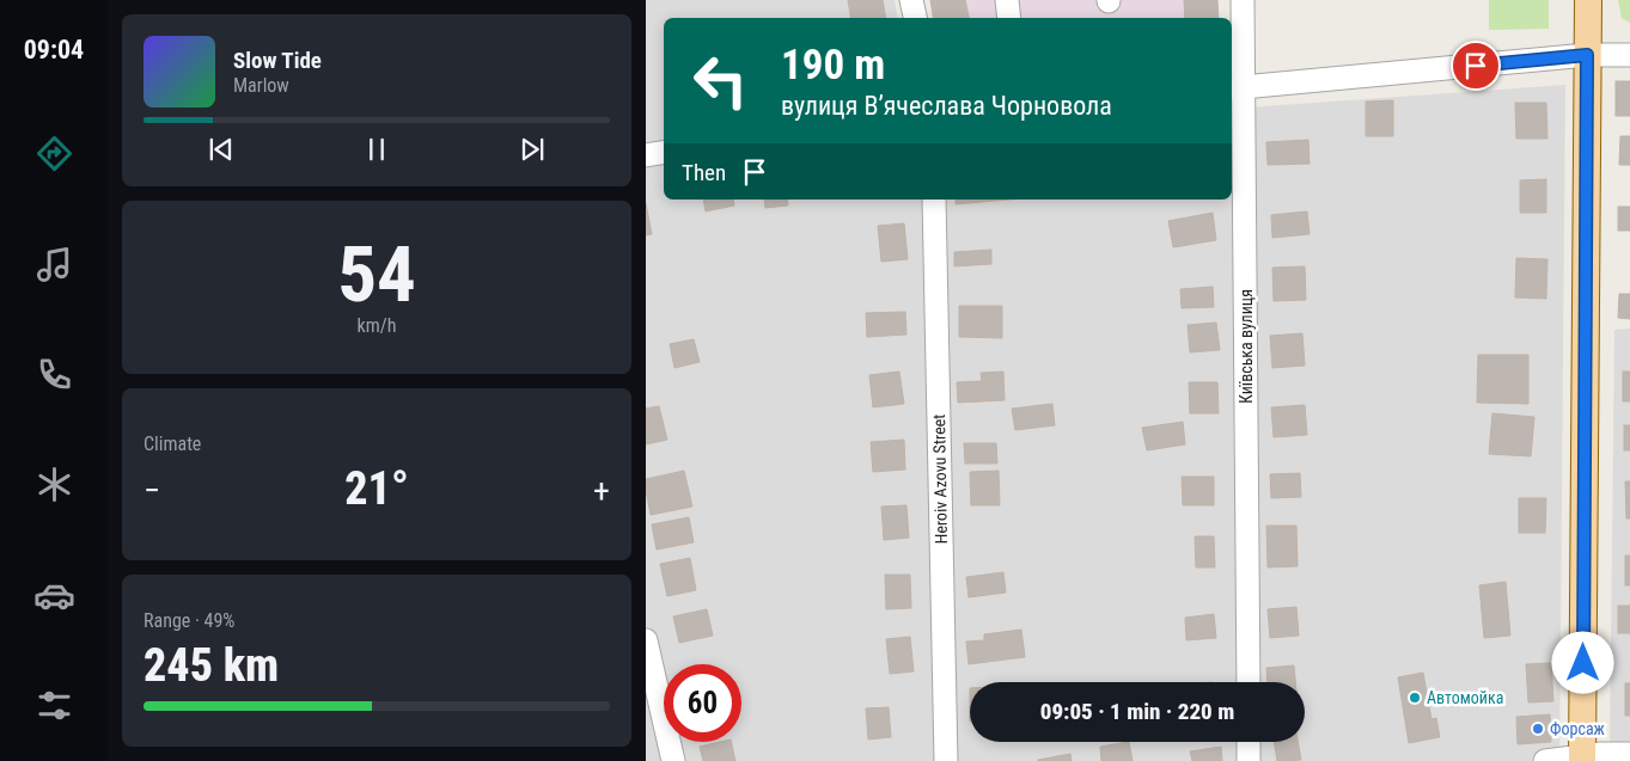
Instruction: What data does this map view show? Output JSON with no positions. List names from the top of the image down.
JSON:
{
  "streets": {
    "street": ["Київська вулиця", "Heroiv Azovu Street"]
  },
  "places": ["Автомойка", "Форсаж"],
  "page": {
    "tabs": "09:04",
    "turn": ["190 m", "вулиця Вʼячеслава Чорновола"],
    "song": ["Slow Tide", "Marlow"],
    "then": "Then",
    "tile": [
      ["54", "km/h"],
      "Climate",
      ["Range · 49%", "245 km"]
    ],
    "heat": ["−", "21°", "+"],
    "limit": "60",
    "trip": "09:05 · 1 min · 220 m"
  }
}
